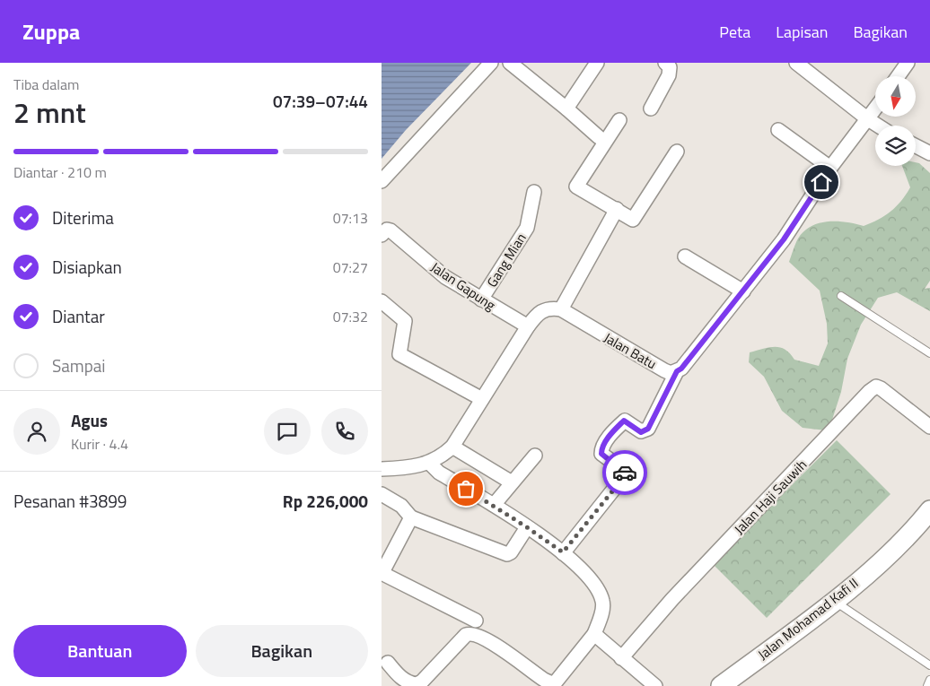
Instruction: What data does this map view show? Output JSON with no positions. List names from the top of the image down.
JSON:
{
  "streets": {
    "main road": ["Jalan Mohamad Kafi II"],
    "street": [
      "Gang Mian",
      "Jalan Gapung",
      "Jalan Batu",
      "Jalan Haji Sauwih"
    ]
  },
  "crossings": [
    ["Gang Mian", "Jalan Gapung"]
  ],
  "north": "bottom",
  "page": {
    "header": "Zuppa",
    "nav": ["Peta", "Lapisan", "Bagikan"],
    "heading": ["2 mnt", "Tiba dalam", "07:39–07:44"],
    "panel": [
      "Agus",
      "Kurir · 4.4",
      "Pesanan #3899",
      "Rp 226,000"
    ],
    "bar": "Diantar · 210 m",
    "list": [
      ["Diterima", "07:13"],
      ["Disiapkan", "07:27"],
      ["Diantar", "07:32"],
      "Sampai"
    ],
    "buttons": ["Bantuan", "Bagikan"]
  }
}
